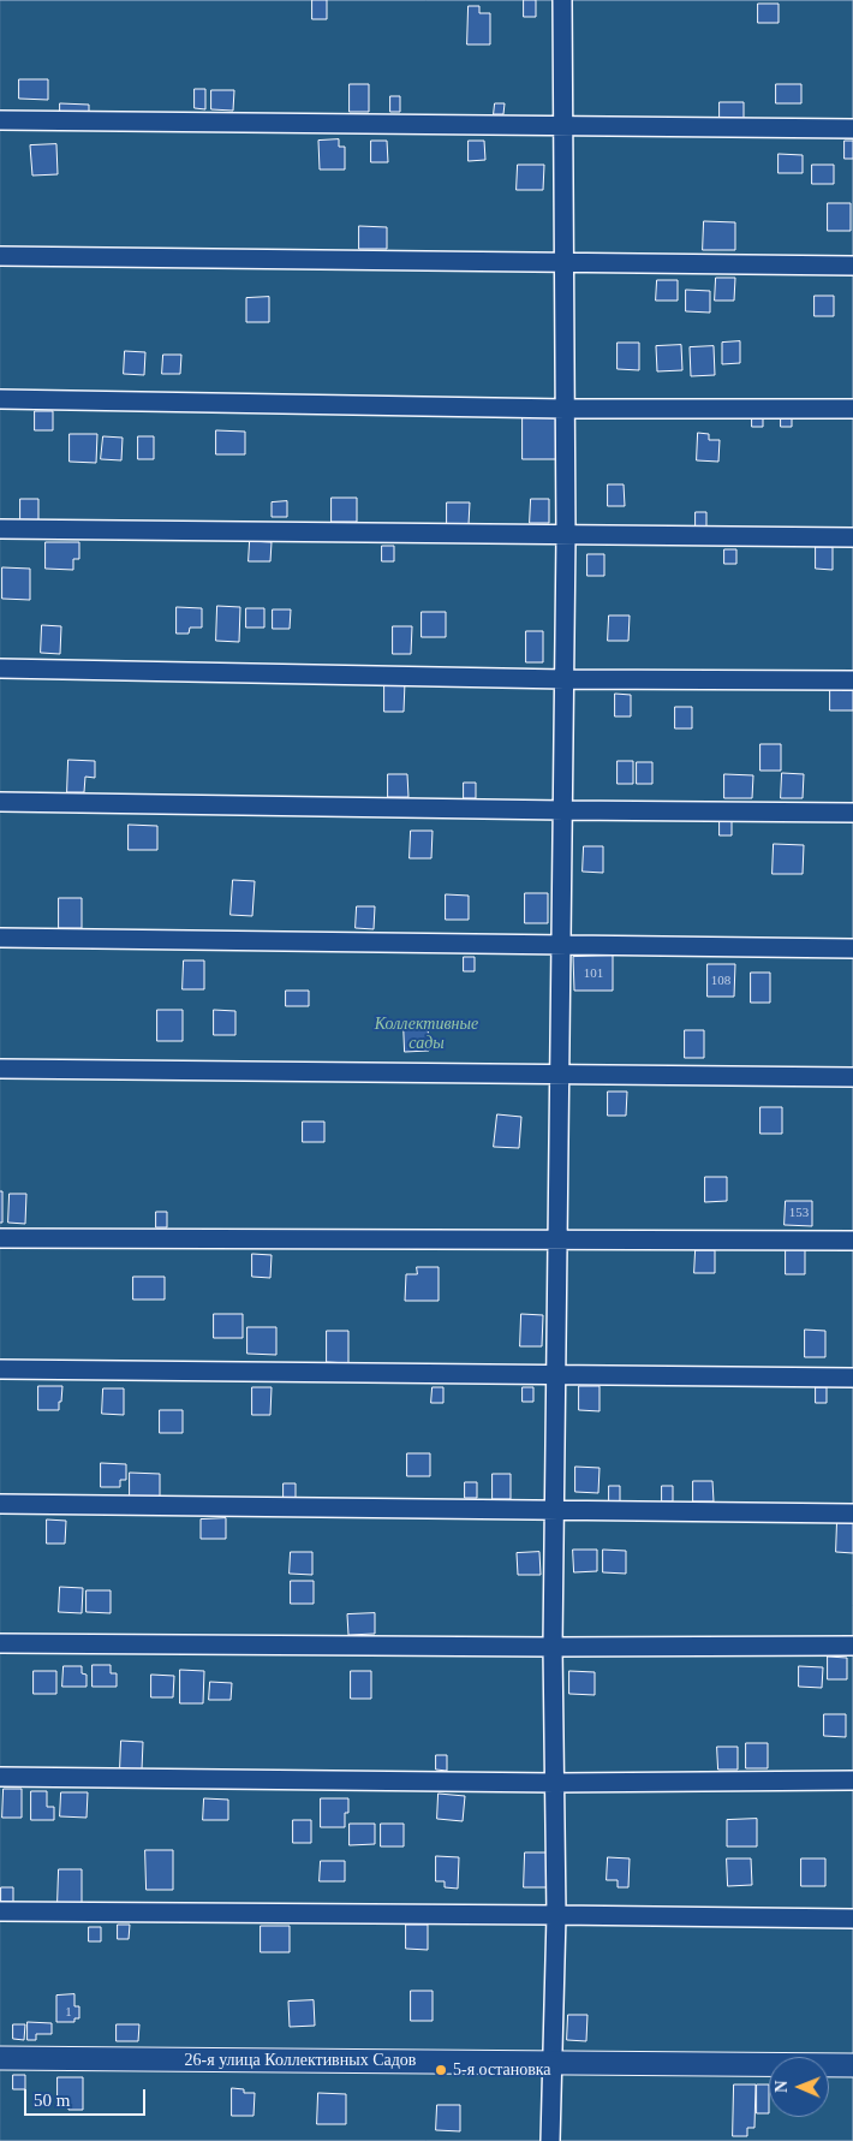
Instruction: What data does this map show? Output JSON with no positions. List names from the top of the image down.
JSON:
{
  "streets": {
    "main road": ["26-я улица Коллективных Садов"]
  },
  "parks": ["Коллективные сады"],
  "places": ["5-я остановка"],
  "house_numbers": [
    "101",
    "108",
    "153",
    "1"
  ],
  "scale_bar": "50 m",
  "north": "left"
}
